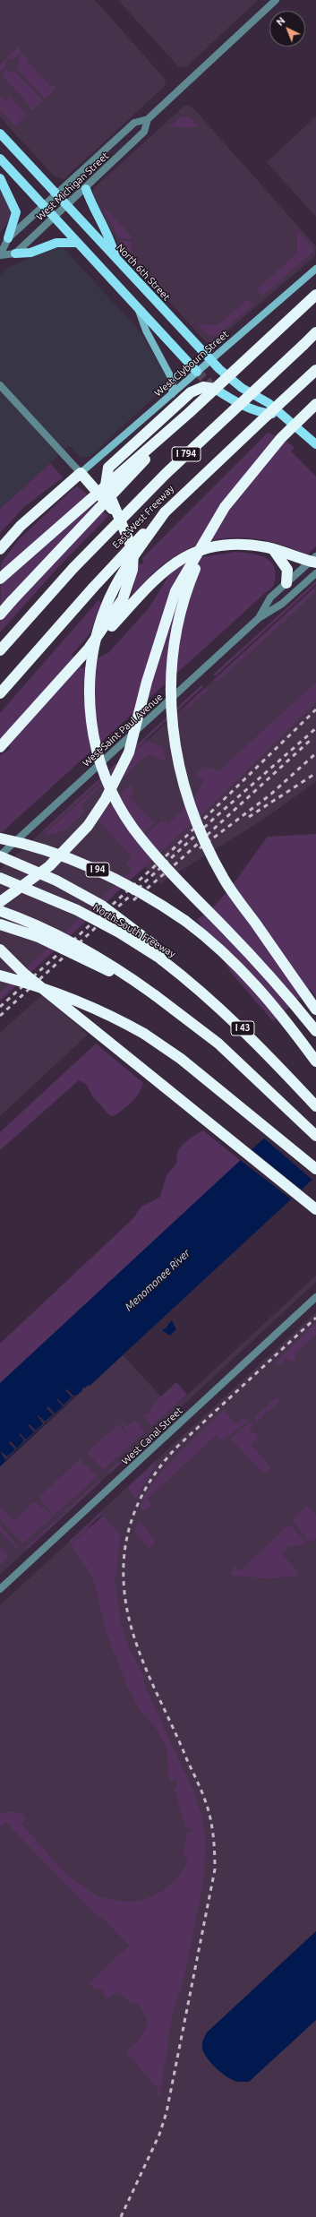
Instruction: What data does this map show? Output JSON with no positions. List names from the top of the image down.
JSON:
{
  "streets": {
    "highway": [
      "I 794",
      "East-West Freeway",
      "I 94",
      "North-South Freeway",
      "I 43"
    ],
    "main road": ["North 6th Street", "West Clybourn Street"],
    "street": ["West Michigan Street", "West Saint Paul Avenue", "West Canal Street"]
  },
  "crossings": [
    ["West Michigan Street", "North 6th Street"],
    ["North 6th Street", "West Clybourn Street"]
  ],
  "water": ["Menomonee River"],
  "north": "top left"
}
